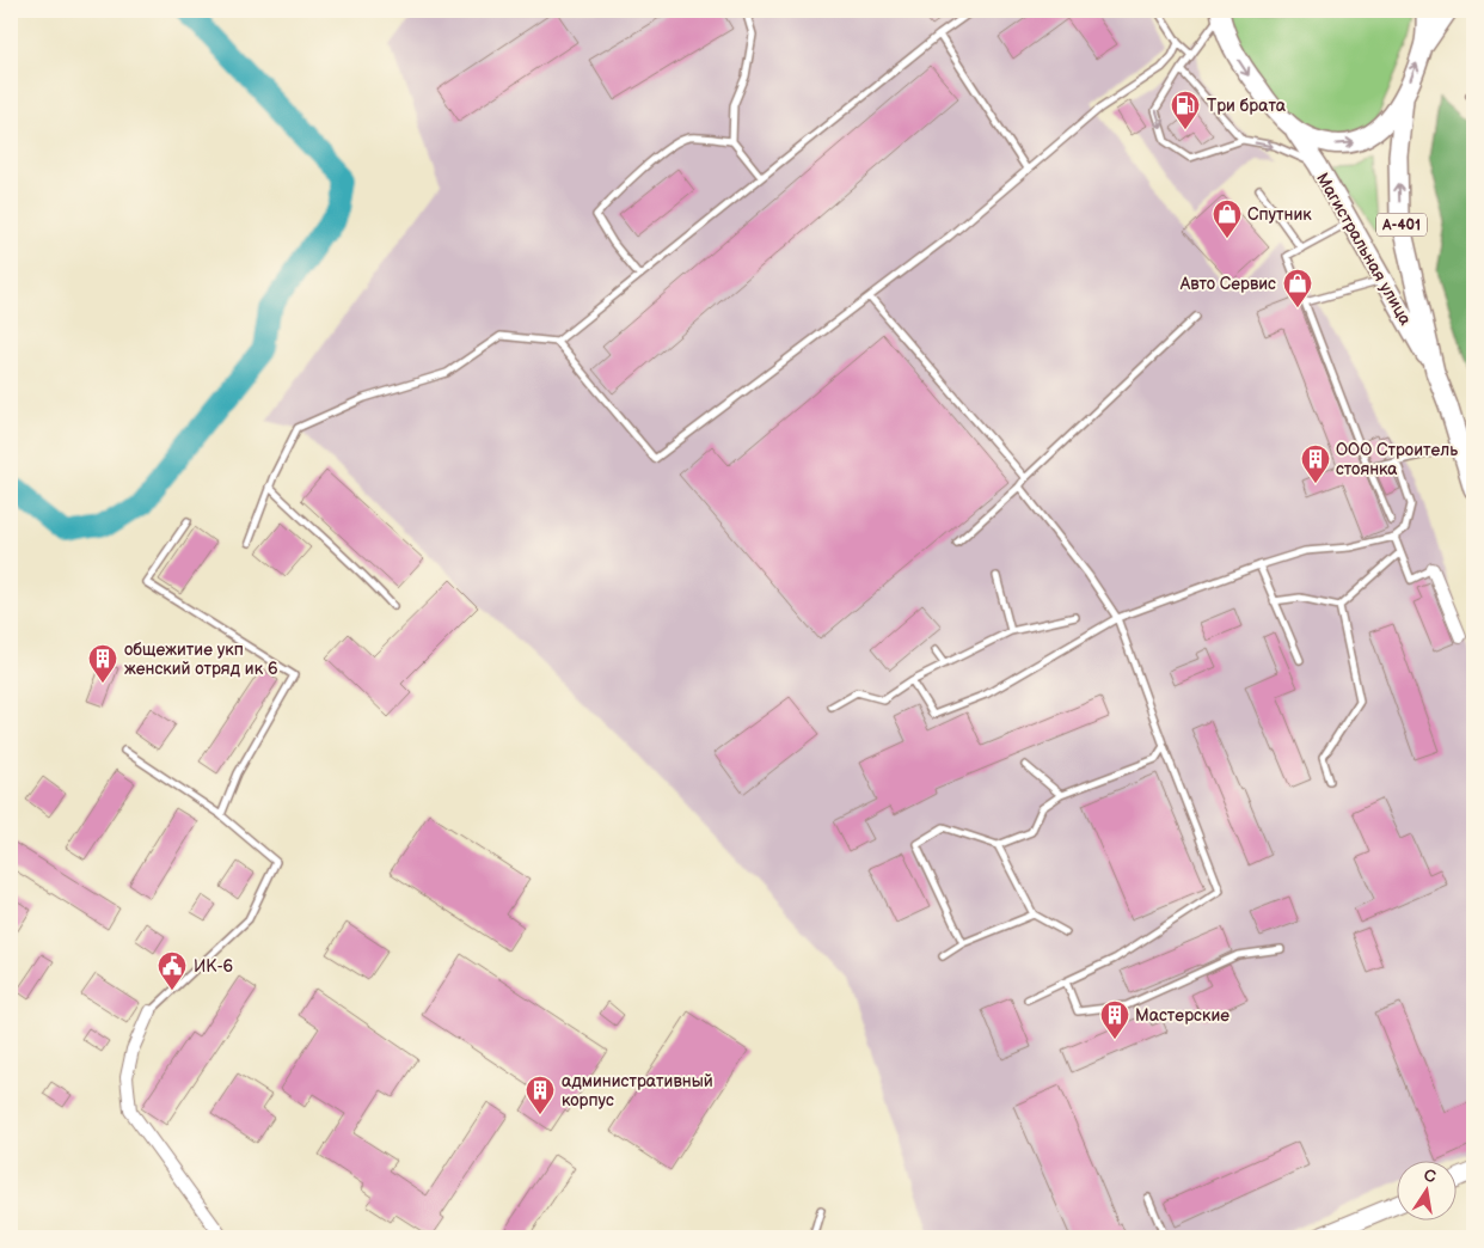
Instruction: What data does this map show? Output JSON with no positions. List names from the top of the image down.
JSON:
{
  "streets": {
    "main road": ["А-401", "Магистральная улица"]
  },
  "crossings": [
    ["А-401", "Магистральная улица"]
  ],
  "places": {
    "fuel station": ["Три брата"],
    "shop": ["Спутник", "Авто Сервис"],
    "building": [
      "ООО Строитель стоянка",
      "общежитие укп женский отряд ик 6",
      "Мастерские",
      "административный корпус"
    ],
    "public building": ["ИК-6"]
  },
  "north": "top"
}
